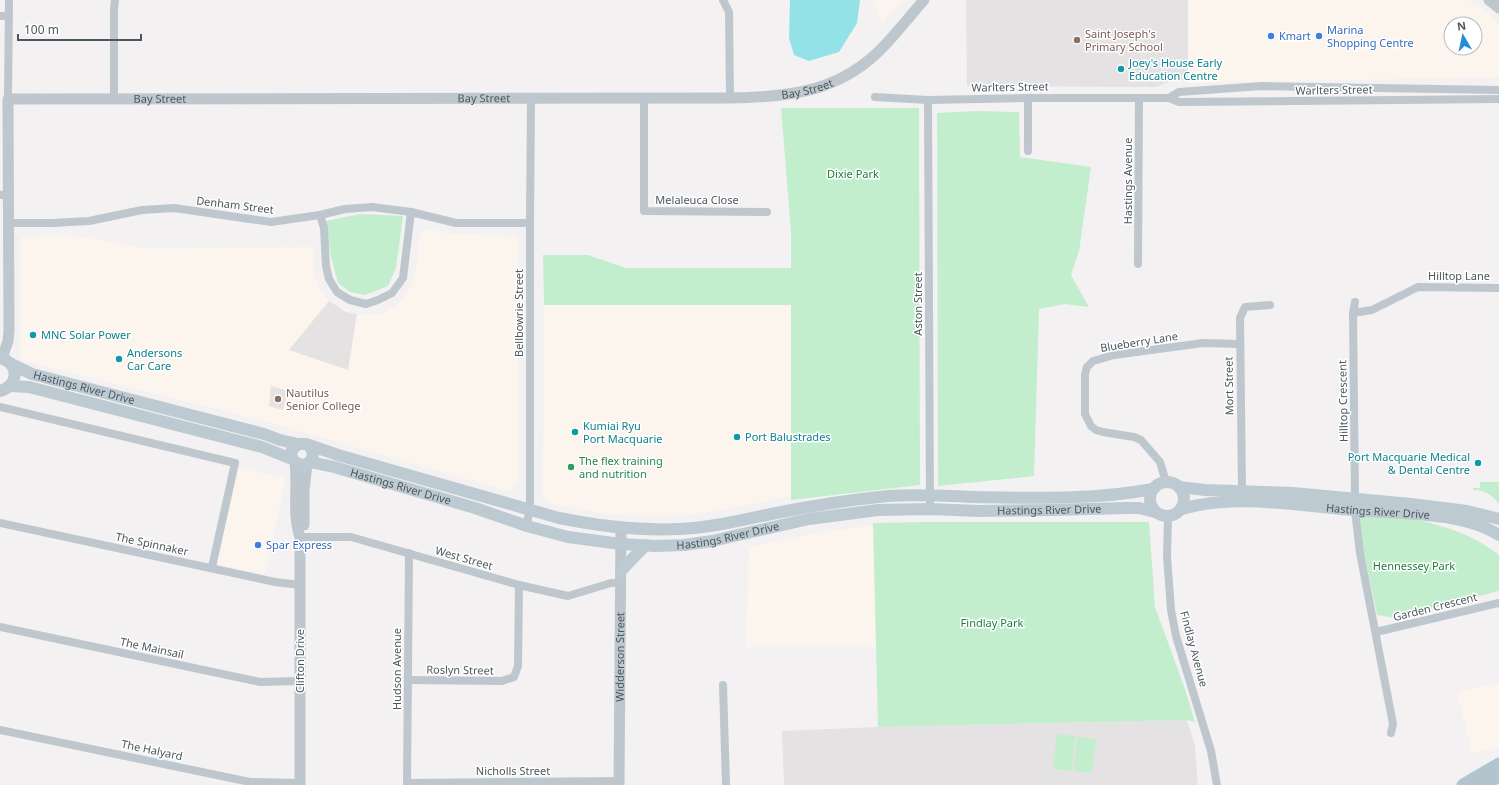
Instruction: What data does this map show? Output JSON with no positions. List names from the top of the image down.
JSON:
{
  "streets": {
    "main road": ["Hastings River Drive"],
    "street": [
      "Warlters Street",
      "Bay Street",
      "Hastings Avenue",
      "Melaleuca Close",
      "Denham Street",
      "Hilltop Lane",
      "Aston Street",
      "Bellbowrie Street",
      "Blueberry Lane",
      "Mort Street",
      "Hilltop Crescent",
      "The Spinnaker",
      "West Street",
      "Garden Crescent",
      "The Mainsail",
      "Findlay Avenue",
      "Widderson Street",
      "Clifton Drive",
      "Hudson Avenue",
      "Roslyn Street",
      "The Halyard",
      "Nicholls Street"
    ]
  },
  "crossings": [
    ["Warlters Street", "Hastings Avenue"],
    ["Warlters Street", "Aston Street"],
    ["Bay Street", "Melaleuca Close"],
    ["Bay Street", "Bellbowrie Street"],
    ["Denham Street", "Bellbowrie Street"],
    ["Hilltop Lane", "Hilltop Crescent"],
    ["Aston Street", "Hastings River Drive"],
    ["Bellbowrie Street", "Hastings River Drive"],
    ["Blueberry Lane", "Mort Street"],
    ["Blueberry Lane", "Hastings River Drive"],
    ["Blueberry Lane", "Findlay Avenue"],
    ["Mort Street", "Hastings River Drive"],
    ["Hastings River Drive", "Hilltop Crescent"],
    ["Hastings River Drive", "Findlay Avenue"],
    ["Hastings River Drive", "Widderson Street"],
    ["Hastings River Drive", "Clifton Drive"],
    ["The Spinnaker", "Clifton Drive"],
    ["West Street", "Widderson Street"],
    ["West Street", "Clifton Drive"],
    ["West Street", "Hudson Avenue"],
    ["West Street", "Roslyn Street"],
    ["The Mainsail", "Clifton Drive"],
    ["Widderson Street", "Nicholls Street"],
    ["Clifton Drive", "The Halyard"],
    ["Hudson Avenue", "Roslyn Street"],
    ["Hudson Avenue", "Nicholls Street"]
  ],
  "parks": ["Dixie Park", "Hennessey Park", "Findlay Park"],
  "places": [
    "Kmart",
    "Marina Shopping Centre",
    "Saint Joseph's Primary School",
    "Joey's House Early Education Centre",
    "MNC Solar Power",
    "Andersons Car Care",
    "Nautilus Senior College",
    "Kumiai Ryu Port Macquarie",
    "Port Balustrades",
    "Port Macquarie Medical & Dental Centre",
    "The flex training and nutrition",
    "Spar Express"
  ],
  "scale_bar": "100 m",
  "north": "top"
}
